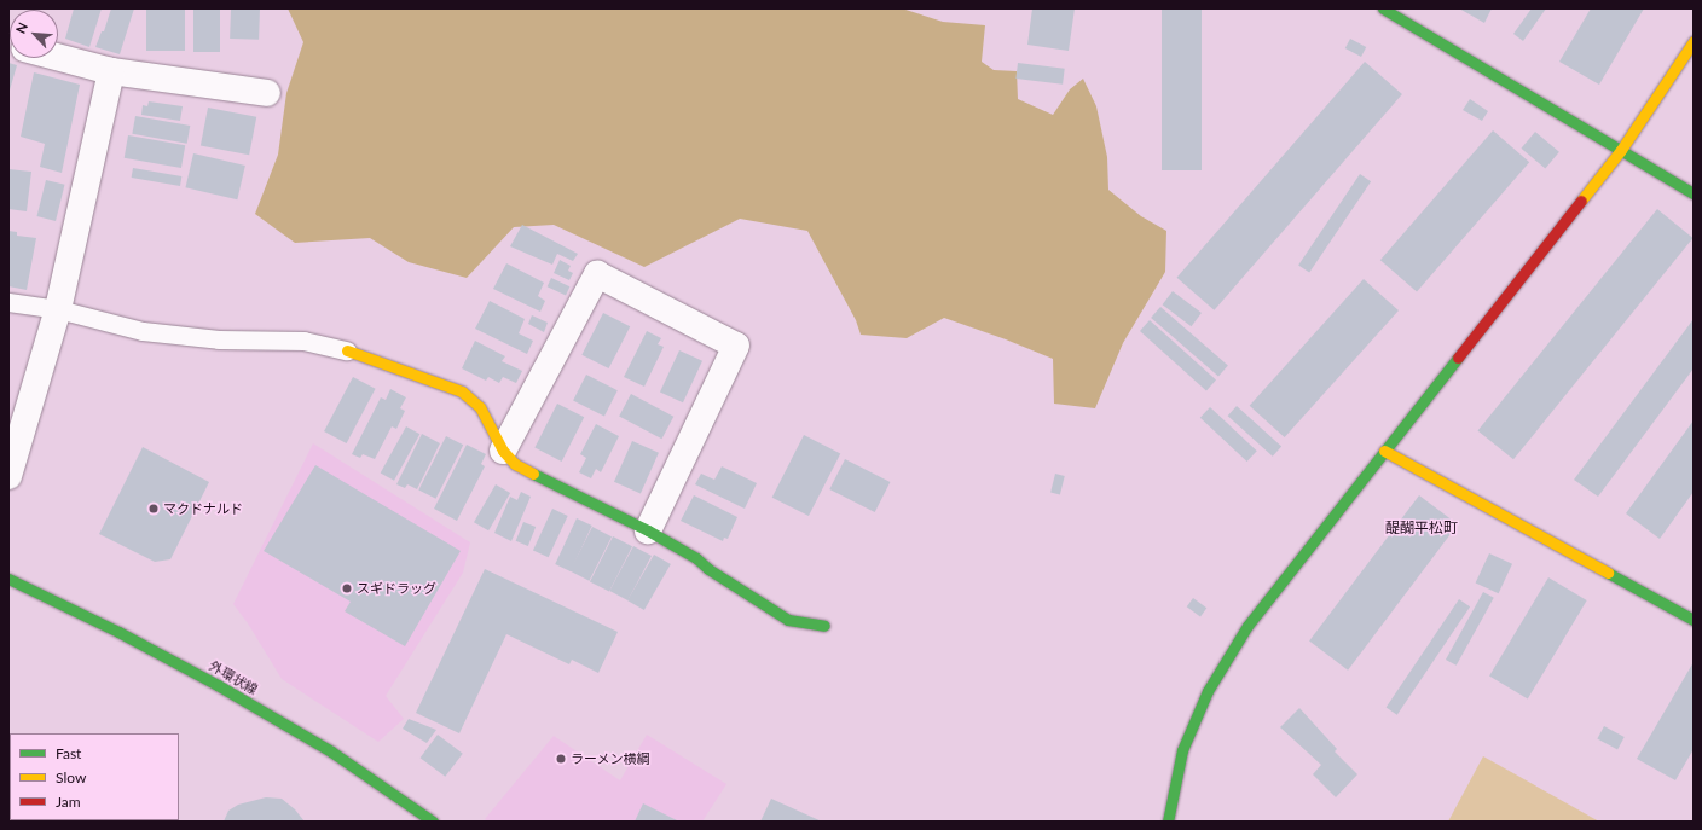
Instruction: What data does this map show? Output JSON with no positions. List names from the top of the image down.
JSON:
{
  "streets": {
    "street": ["外環状線"]
  },
  "districts": ["醍醐平松町"],
  "places": ["マクドナルド", "スギドラッグ", "ラーメン横綱"],
  "legend": ["Fast", "Slow", "Jam"],
  "north": "top left"
}
